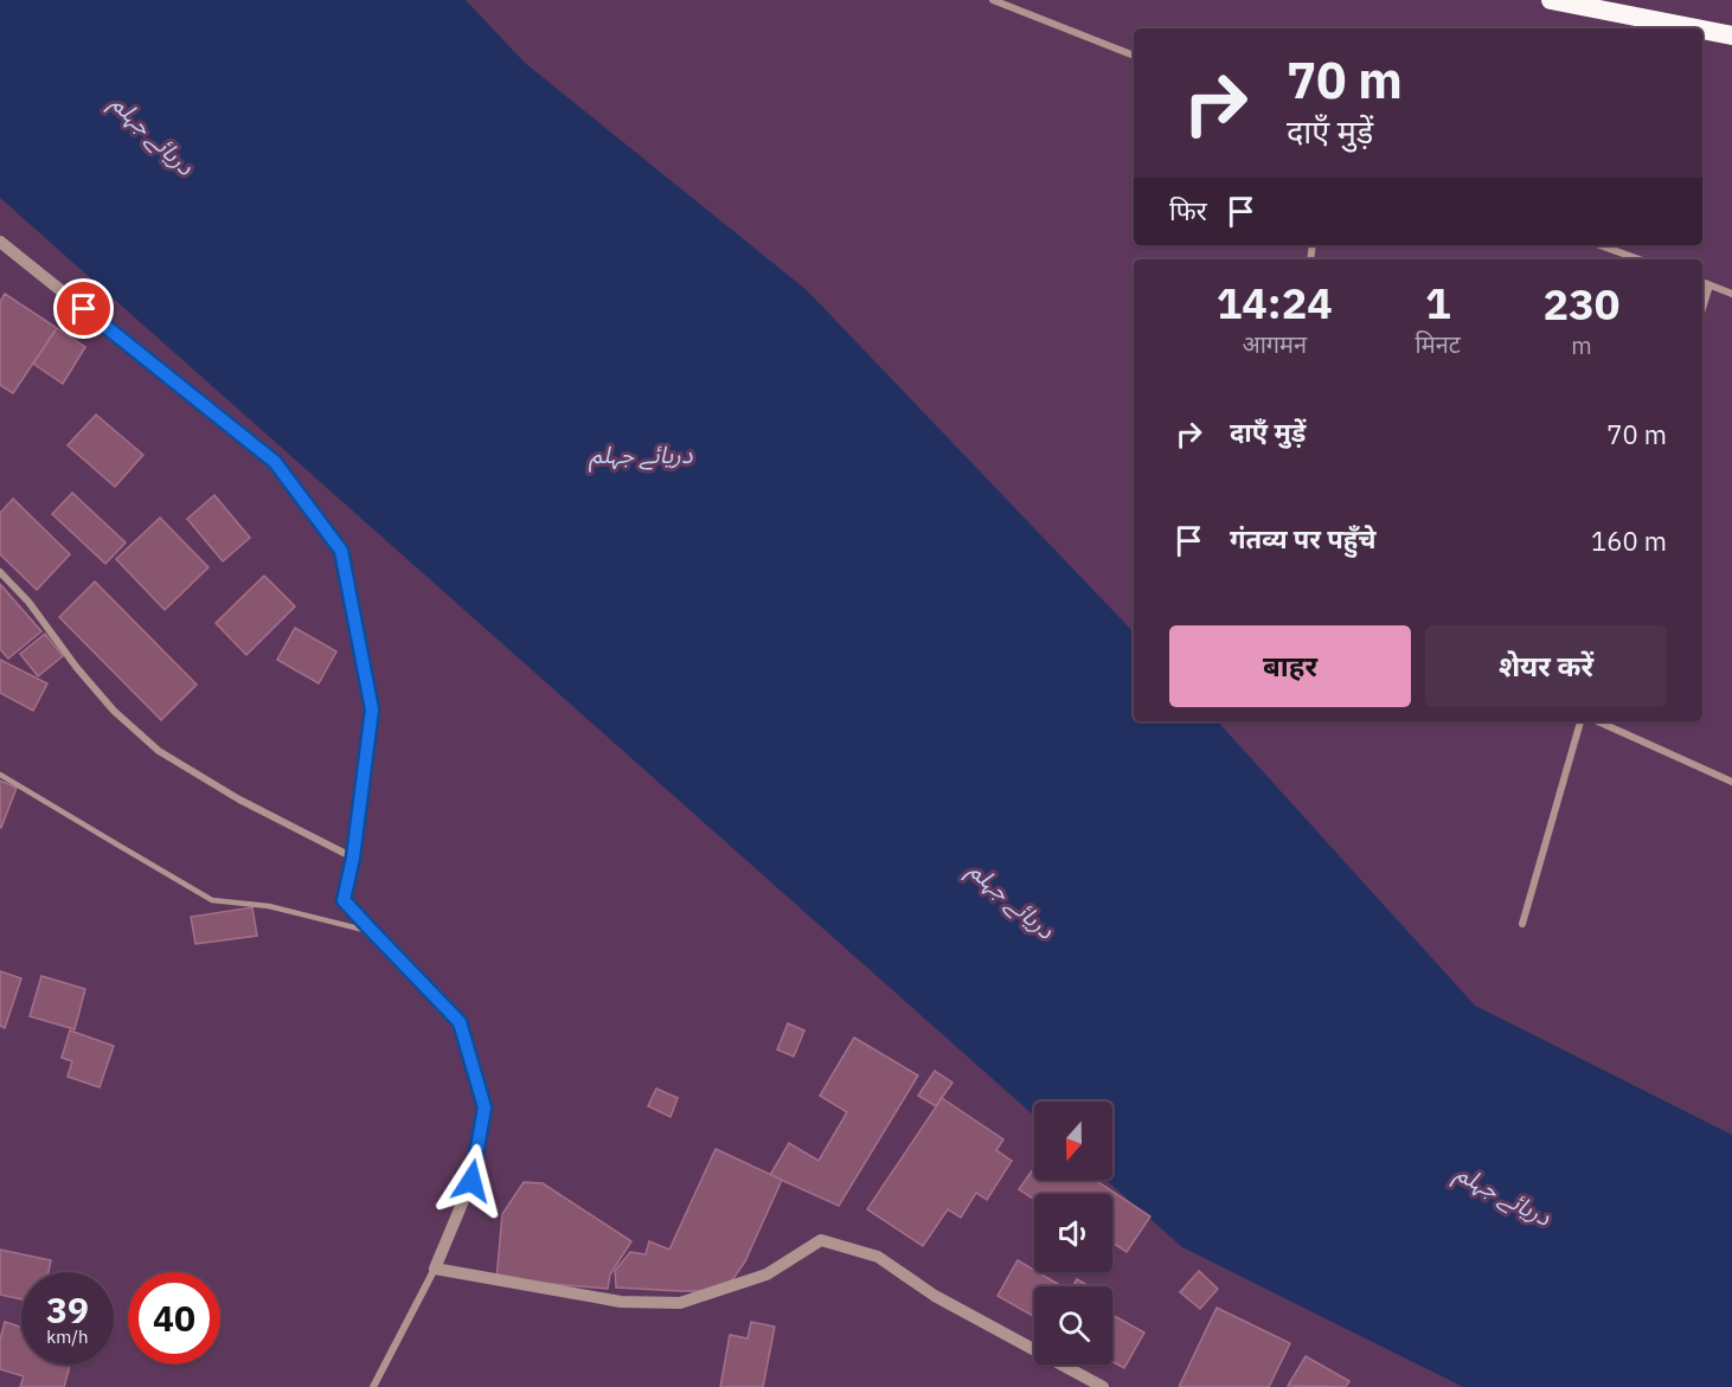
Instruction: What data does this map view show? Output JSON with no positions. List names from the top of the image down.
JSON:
{
  "water": ["دریائے جہلم"],
  "north": "bottom",
  "page": {
    "turn": ["70 m", "दाएँ मुड़ें"],
    "then": "फिर",
    "eta": [
      "14:24",
      "आगमन",
      "1",
      "मिनट",
      "230",
      "m"
    ],
    "list": [
      {
        "name": "दाएँ मुड़ें",
        "value": "70 m"
      },
      {
        "name": "गंतव्य पर पहुँचे",
        "value": "160 m"
      }
    ],
    "buttons": ["बाहर", "शेयर करें"],
    "speed": "39 km/h",
    "limit": "40"
  }
}
